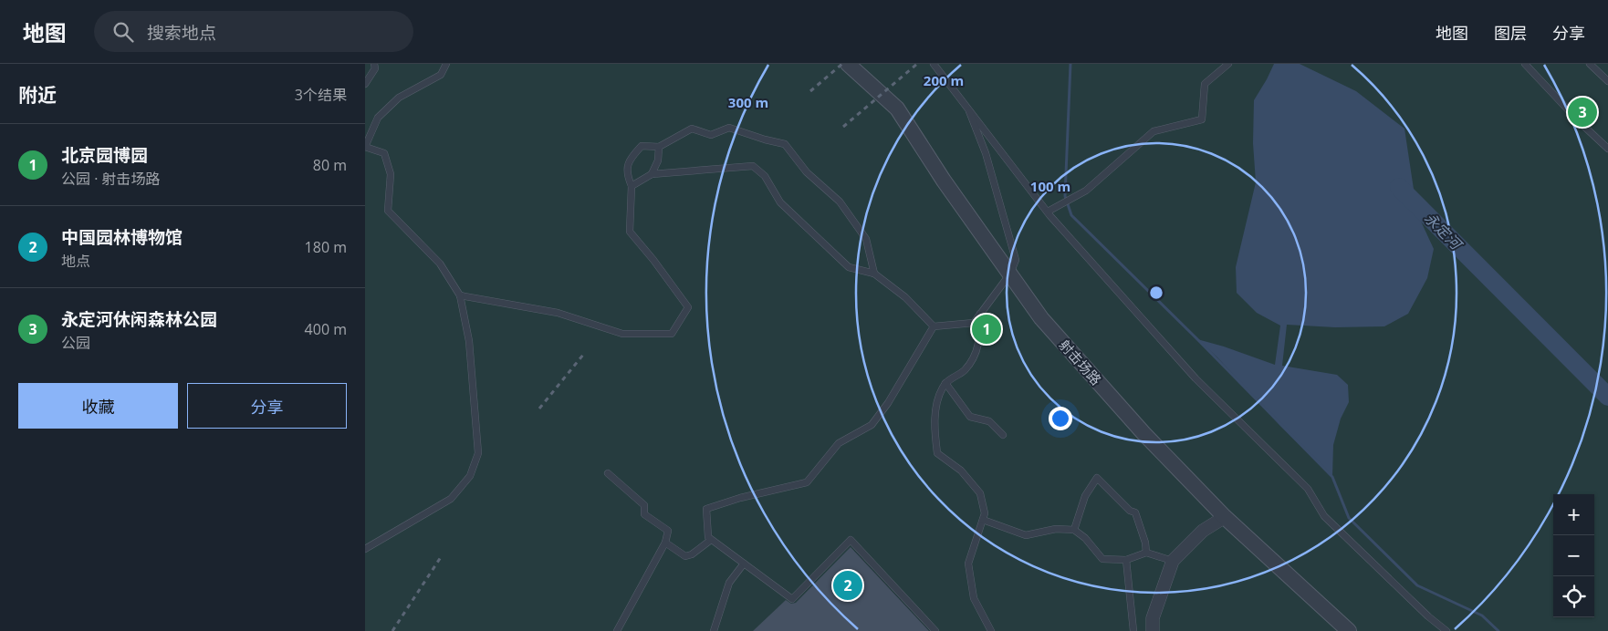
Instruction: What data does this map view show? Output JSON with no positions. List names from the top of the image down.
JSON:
{
  "streets": {
    "street": ["射击场路"]
  },
  "water": ["永定河"],
  "page": {
    "header": "地图",
    "search": "搜索地点",
    "nav": ["地图", "图层", "分享"],
    "heading": ["附近", "3个结果"],
    "pins": ["3", "1", "2"],
    "list": [
      {
        "mark": "1",
        "name": "北京园博园",
        "note": "公园 · 射击场路",
        "value": "80 m"
      },
      {
        "mark": "2",
        "name": "中国园林博物馆",
        "note": "地点",
        "value": "180 m"
      },
      {
        "mark": "3",
        "name": "永定河休闲森林公园",
        "note": "公园",
        "value": "400 m"
      }
    ],
    "buttons": ["收藏", "分享"],
    "map_buttons": ["+", "−"]
  },
  "rings": ["200 m", "300 m", "100 m"]
}
